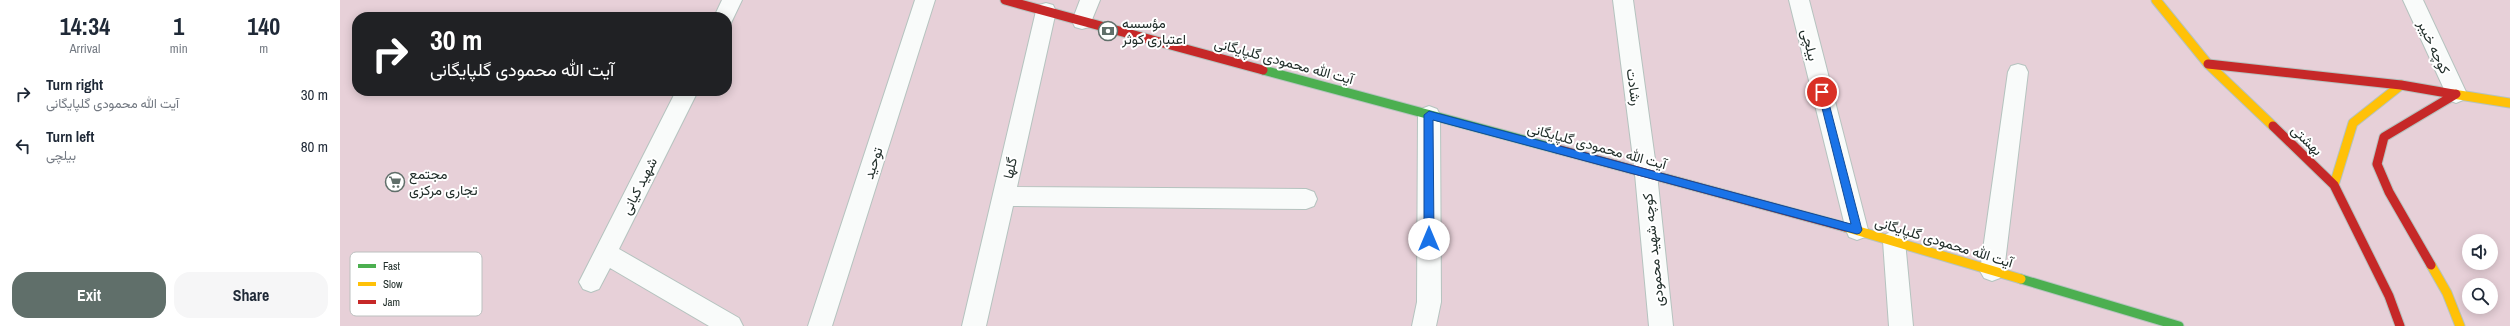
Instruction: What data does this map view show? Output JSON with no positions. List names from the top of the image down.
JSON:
{
  "streets": {
    "main road": ["آیت الله محمودی گلپایگانی", "بهشتی"],
    "street": [
      "بیلچی",
      "کوچه خیبر",
      "رشادت",
      "توحید",
      "گلها",
      "شهید کیانی",
      "کوچه شهید محمودی"
    ]
  },
  "crossings": [
    ["بیلچی", "آیت الله محمودی گلپایگانی"],
    ["آیت الله محمودی گلپایگانی", "رشادت"],
    ["آیت الله محمودی گلپایگانی", "گلها"],
    ["آیت الله محمودی گلپایگانی", "کوچه شهید محمودی"],
    ["رشادت", "کوچه شهید محمودی"]
  ],
  "places": {
    "bank": ["مؤسسه اعتباری کوثر"],
    "supermarket": ["مجتمع تجاری مرکزی"]
  },
  "legend": ["Fast", "Slow", "Jam"],
  "page": {
    "eta": [
      "14:34",
      "Arrival",
      "1",
      "min",
      "140",
      "m"
    ],
    "turn": ["30 m", "آیت الله محمودی گلپایگانی"],
    "list": [
      {
        "name": "Turn right",
        "note": "آیت الله محمودی گلپایگانی",
        "value": "30 m"
      },
      {
        "name": "Turn left",
        "note": "بیلچی",
        "value": "80 m"
      }
    ],
    "buttons": ["Exit", "Share"]
  }
}
